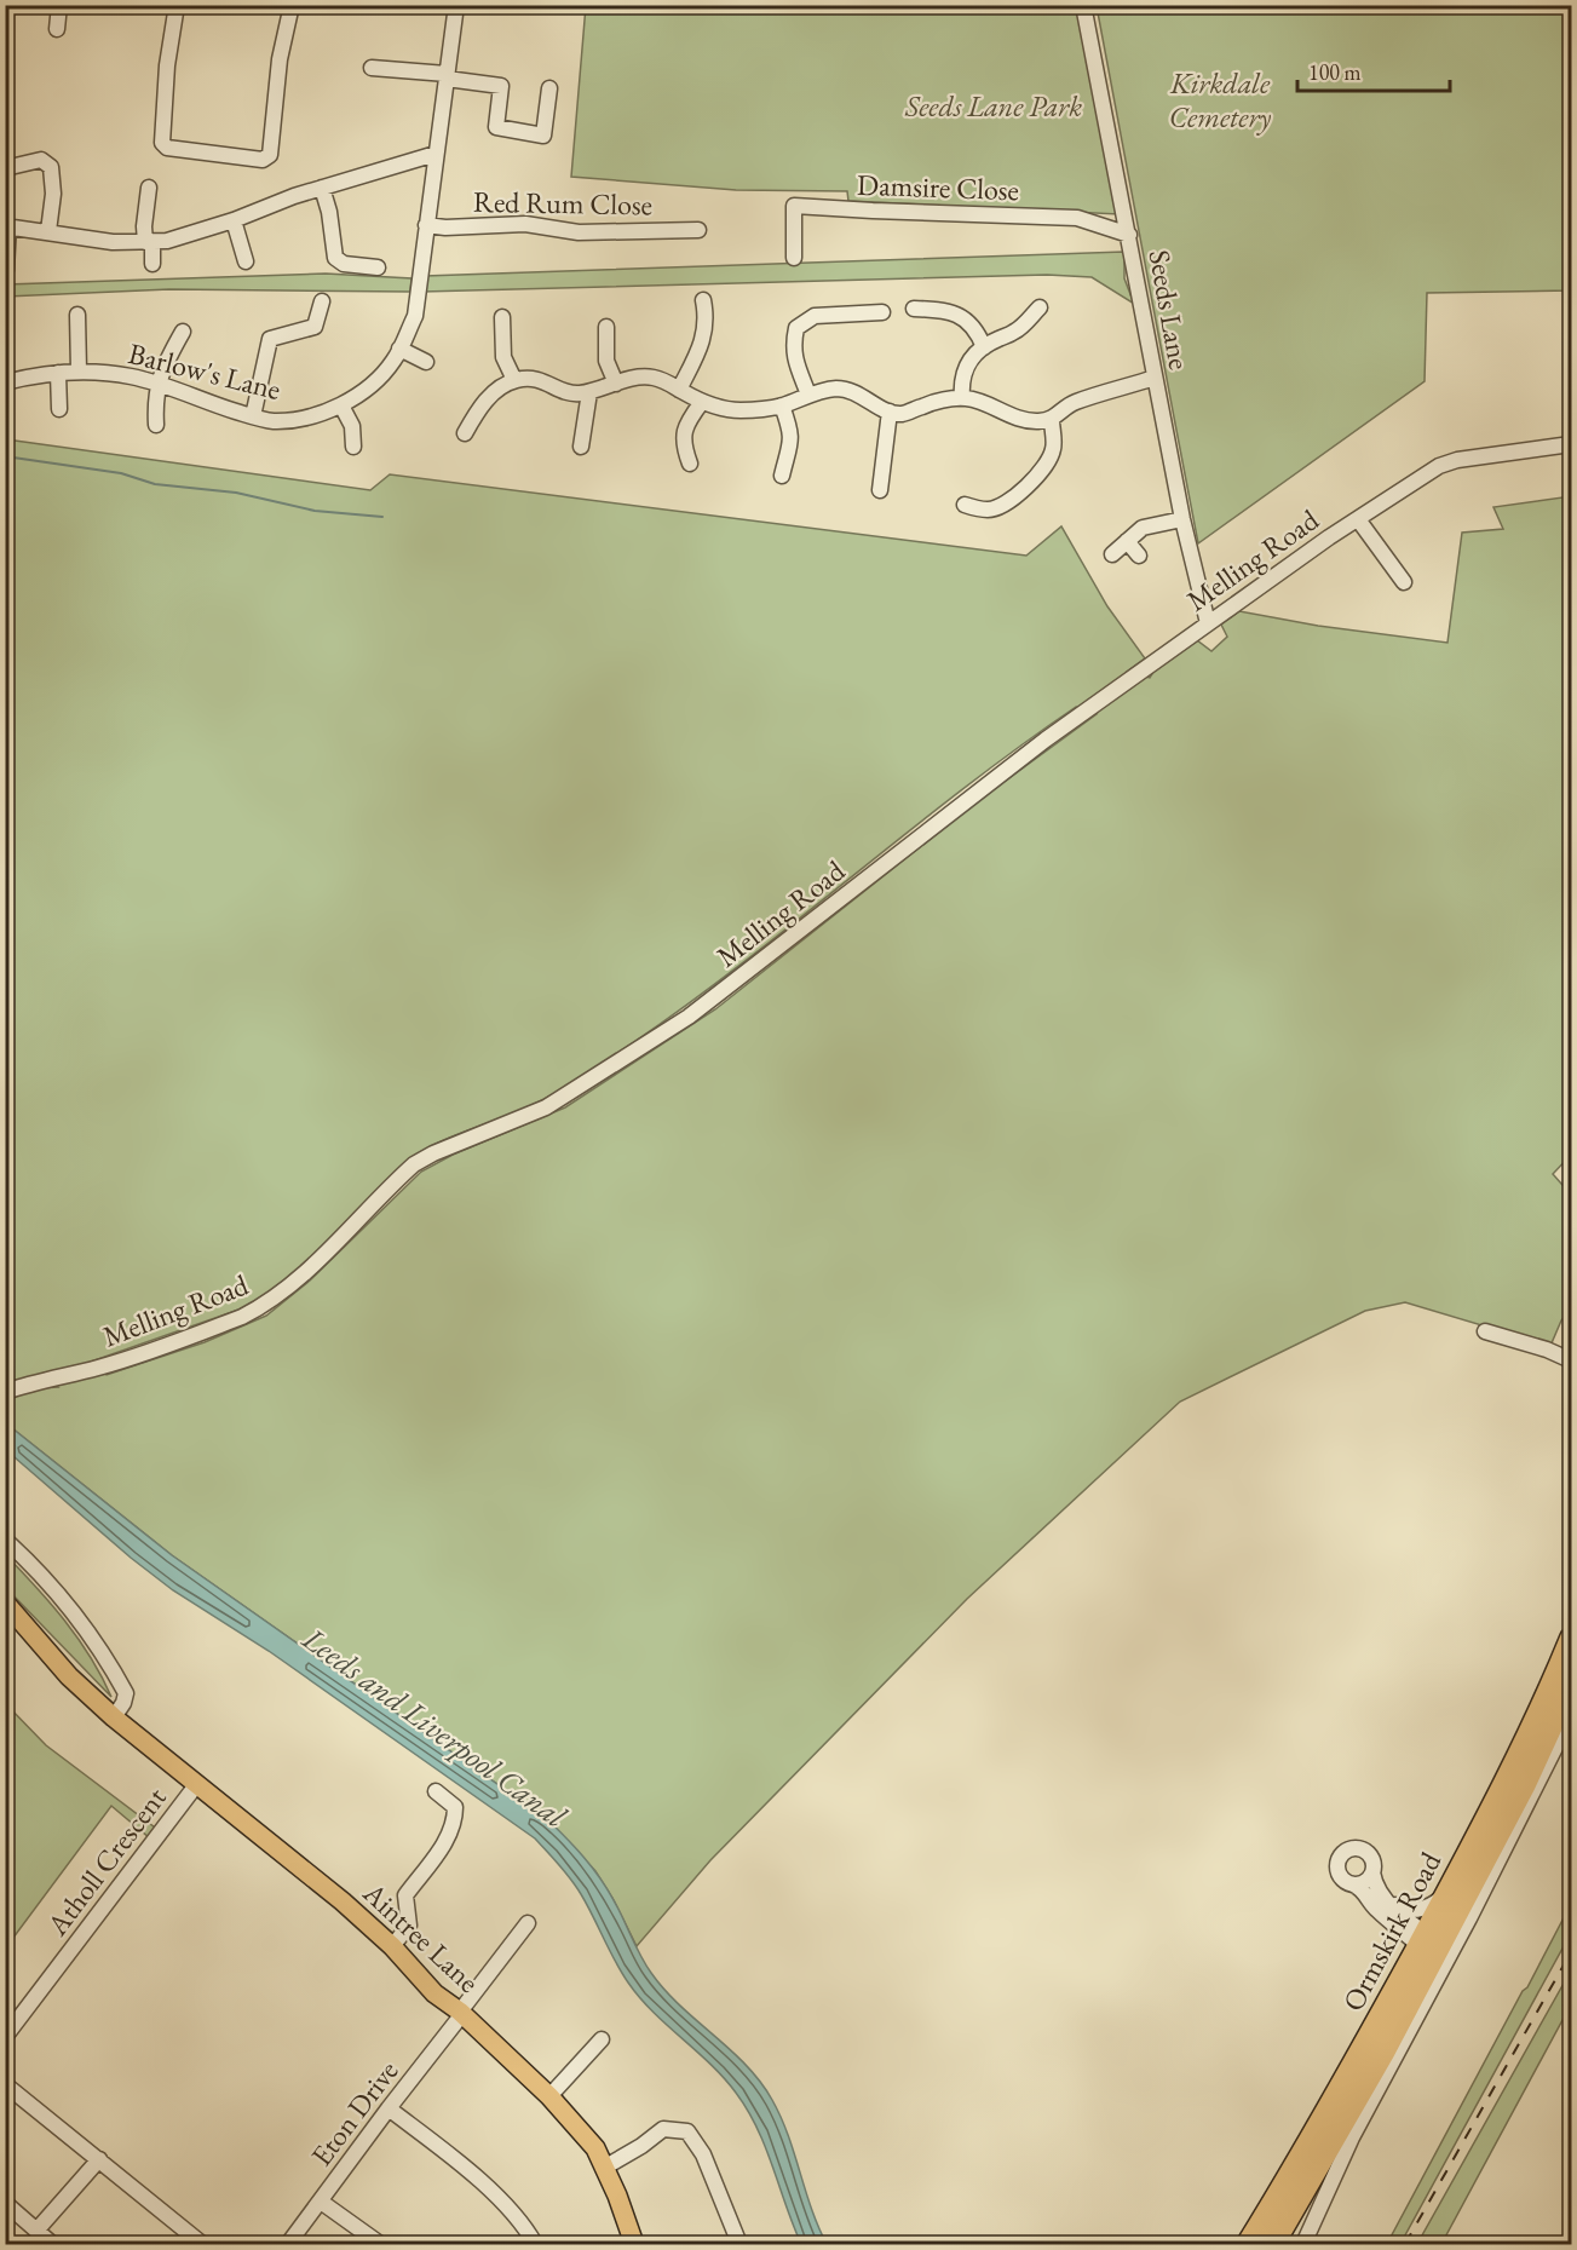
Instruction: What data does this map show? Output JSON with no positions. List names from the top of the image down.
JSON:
{
  "streets": {
    "highway": ["Ormskirk Road"],
    "main road": ["Aintree Lane"],
    "street": [
      "Damsire Close",
      "Red Rum Close",
      "Seeds Lane",
      "Barlow's Lane",
      "Melling Road",
      "Atholl Crescent",
      "Eton Drive"
    ]
  },
  "crossings": [
    ["Damsire Close", "Seeds Lane"],
    ["Red Rum Close", "Barlow's Lane"],
    ["Seeds Lane", "Melling Road"],
    ["Atholl Crescent", "Aintree Lane"],
    ["Aintree Lane", "Eton Drive"]
  ],
  "water": ["Leeds and Liverpool Canal"],
  "parks": ["Kirkdale Cemetery", "Seeds Lane Park"],
  "scale_bar": "100 m"
}
